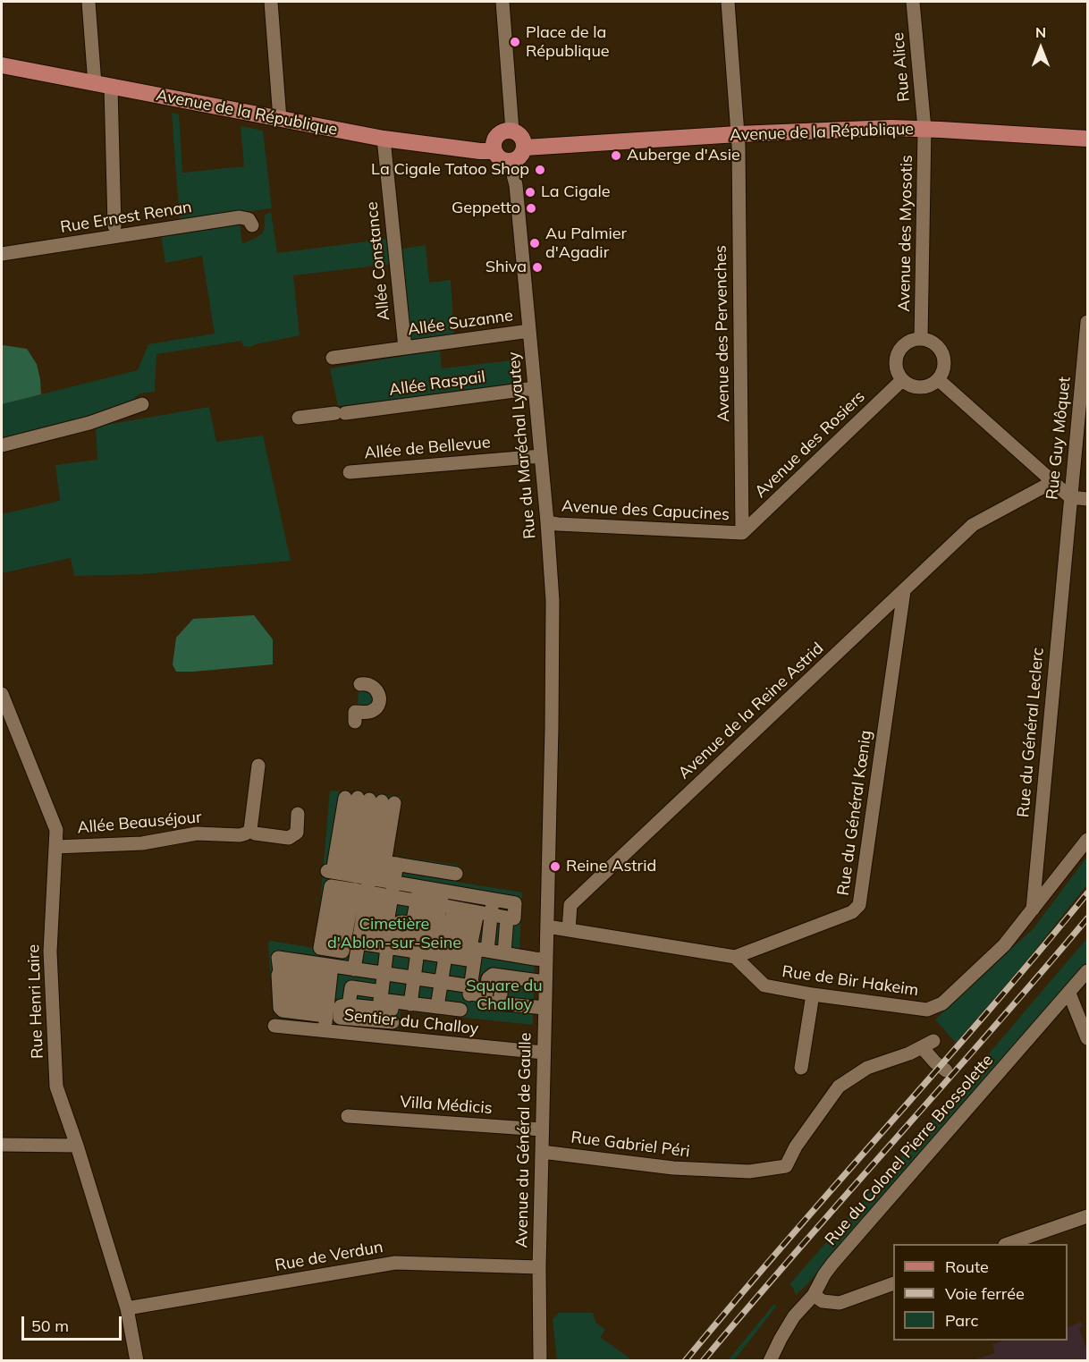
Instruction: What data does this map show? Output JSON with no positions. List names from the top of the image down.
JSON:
{
  "streets": {
    "main road": ["Avenue de la République"],
    "street": [
      "Rue Alice",
      "Rue Ernest Renan",
      "Avenue des Myosotis",
      "Allée Constance",
      "Allée Suzanne",
      "Avenue des Pervenches",
      "Allée Raspail",
      "Rue Guy Môquet",
      "Avenue des Rosiers",
      "Rue du Maréchal Lyautey",
      "Allée de Bellevue",
      "Avenue des Capucines",
      "Avenue de la Reine Astrid",
      "Rue du Général Leclerc",
      "Rue du Général Kœnig",
      "Allée Beauséjour",
      "Rue de Bir Hakeim",
      "Rue Henri Laire",
      "Sentier du Challoy",
      "Villa Médicis",
      "Avenue du Général de Gaulle",
      "Rue Gabriel Péri",
      "Rue du Colonel Pierre Brossolette",
      "Rue de Verdun"
    ]
  },
  "crossings": [
    ["Rue Alice", "Avenue de la République"],
    ["Rue Alice", "Avenue des Myosotis"],
    ["Avenue de la République", "Avenue des Myosotis"],
    ["Avenue de la République", "Allée Constance"],
    ["Avenue de la République", "Avenue des Pervenches"],
    ["Avenue de la République", "Rue du Maréchal Lyautey"],
    ["Avenue des Myosotis", "Avenue des Rosiers"],
    ["Allée Constance", "Allée Suzanne"],
    ["Allée Suzanne", "Rue du Maréchal Lyautey"],
    ["Avenue des Pervenches", "Avenue des Rosiers"],
    ["Avenue des Pervenches", "Avenue des Capucines"],
    ["Allée Raspail", "Rue du Maréchal Lyautey"],
    ["Rue Guy Môquet", "Rue du Général Leclerc"],
    ["Avenue des Rosiers", "Avenue des Capucines"],
    ["Rue du Maréchal Lyautey", "Allée de Bellevue"],
    ["Rue du Maréchal Lyautey", "Avenue des Capucines"],
    ["Rue du Maréchal Lyautey", "Avenue du Général de Gaulle"],
    ["Avenue de la Reine Astrid", "Rue du Général Kœnig"],
    ["Rue du Général Leclerc", "Rue de Bir Hakeim"],
    ["Rue du Général Kœnig", "Rue de Bir Hakeim"],
    ["Allée Beauséjour", "Rue Henri Laire"],
    ["Rue Henri Laire", "Rue de Verdun"],
    ["Sentier du Challoy", "Avenue du Général de Gaulle"],
    ["Villa Médicis", "Avenue du Général de Gaulle"],
    ["Avenue du Général de Gaulle", "Rue Gabriel Péri"],
    ["Avenue du Général de Gaulle", "Rue de Verdun"]
  ],
  "parks": ["Cimetière d'Ablon-sur-Seine", "Square du Challoy"],
  "places": [
    "Place de la République",
    "Auberge d'Asie",
    "La Cigale Tatoo Shop",
    "La Cigale",
    "Geppetto",
    "Au Palmier d'Agadir",
    "Shiva",
    "Reine Astrid"
  ],
  "legend": ["Route", "Voie ferrée", "Parc"],
  "scale_bar": "50 m",
  "north": "top"
}
